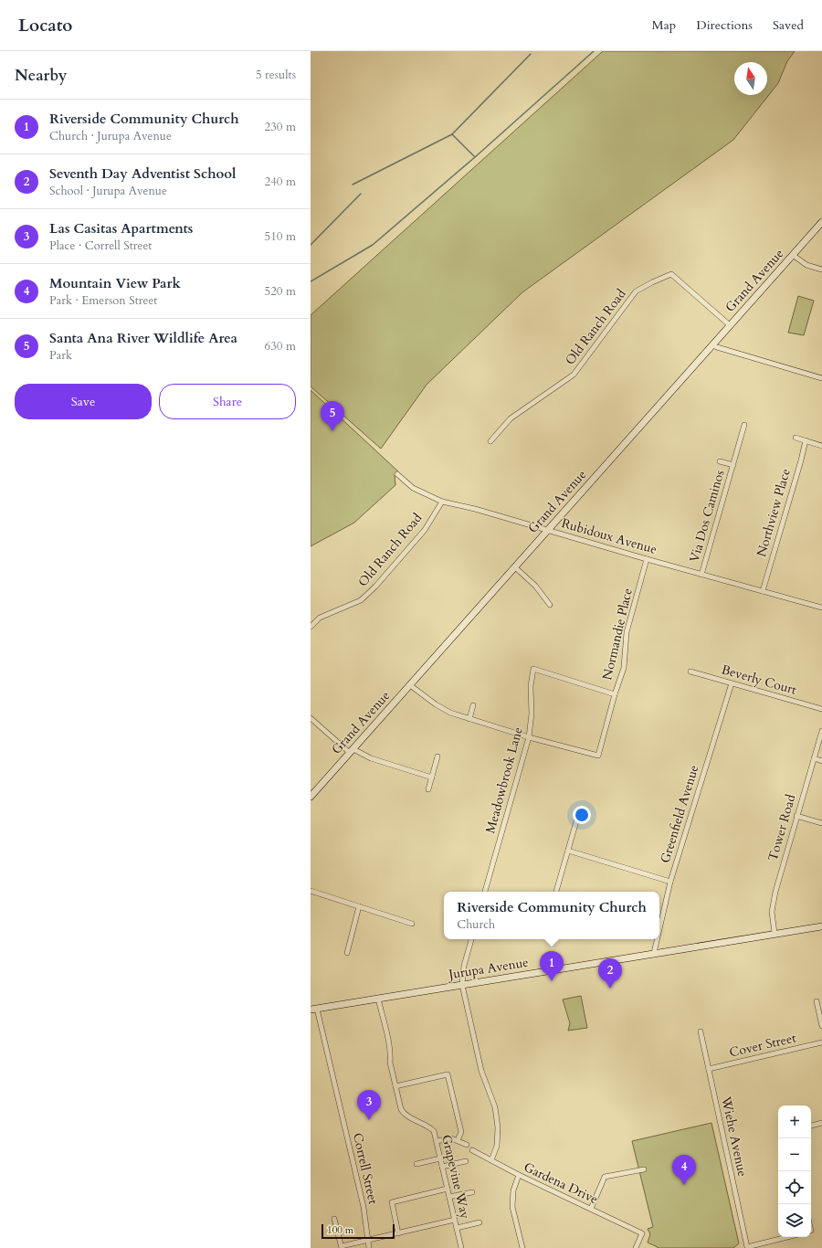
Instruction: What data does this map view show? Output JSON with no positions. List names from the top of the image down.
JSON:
{
  "streets": {
    "street": [
      "Grand Avenue",
      "Old Ranch Road",
      "Northview Place",
      "Via Dos Caminos",
      "Rubidoux Avenue",
      "Normandie Place",
      "Beverly Court",
      "Meadowbrook Lane",
      "Greenfield Avenue",
      "Tower Road",
      "Jurupa Avenue",
      "Cover Street",
      "Wiehe Avenue",
      "Correll Street",
      "Grapevine Way",
      "Gardena Drive"
    ]
  },
  "crossings": [
    ["Grand Avenue", "Old Ranch Road"],
    ["Grand Avenue", "Rubidoux Avenue"],
    ["Old Ranch Road", "Rubidoux Avenue"],
    ["Northview Place", "Rubidoux Avenue"],
    ["Via Dos Caminos", "Rubidoux Avenue"],
    ["Rubidoux Avenue", "Normandie Place"],
    ["Normandie Place", "Meadowbrook Lane"],
    ["Beverly Court", "Greenfield Avenue"],
    ["Greenfield Avenue", "Jurupa Avenue"],
    ["Tower Road", "Jurupa Avenue"],
    ["Jurupa Avenue", "Correll Street"],
    ["Jurupa Avenue", "Grapevine Way"],
    ["Cover Street", "Wiehe Avenue"]
  ],
  "scale_bar": "100 m",
  "north": "top",
  "page": {
    "header": "Locato",
    "nav": ["Map", "Directions", "Saved"],
    "heading": ["Nearby", "5 results"],
    "list": [
      {
        "mark": "1",
        "name": "Riverside Community Church",
        "note": "Church · Jurupa Avenue",
        "value": "230 m"
      },
      {
        "mark": "2",
        "name": "Seventh Day Adventist School",
        "note": "School · Jurupa Avenue",
        "value": "240 m"
      },
      {
        "mark": "3",
        "name": "Las Casitas Apartments",
        "note": "Place · Correll Street",
        "value": "510 m"
      },
      {
        "mark": "4",
        "name": "Mountain View Park",
        "note": "Park · Emerson Street",
        "value": "520 m"
      },
      {
        "mark": "5",
        "name": "Santa Ana River Wildlife Area",
        "note": "Park",
        "value": "630 m"
      }
    ],
    "buttons": ["Save", "Share"],
    "pins": [
      "5",
      "1",
      "2",
      "3",
      "4"
    ],
    "popup": ["Riverside Community Church", "Church"],
    "map_buttons": ["+", "−"],
    "scale": "100 m"
  }
}
